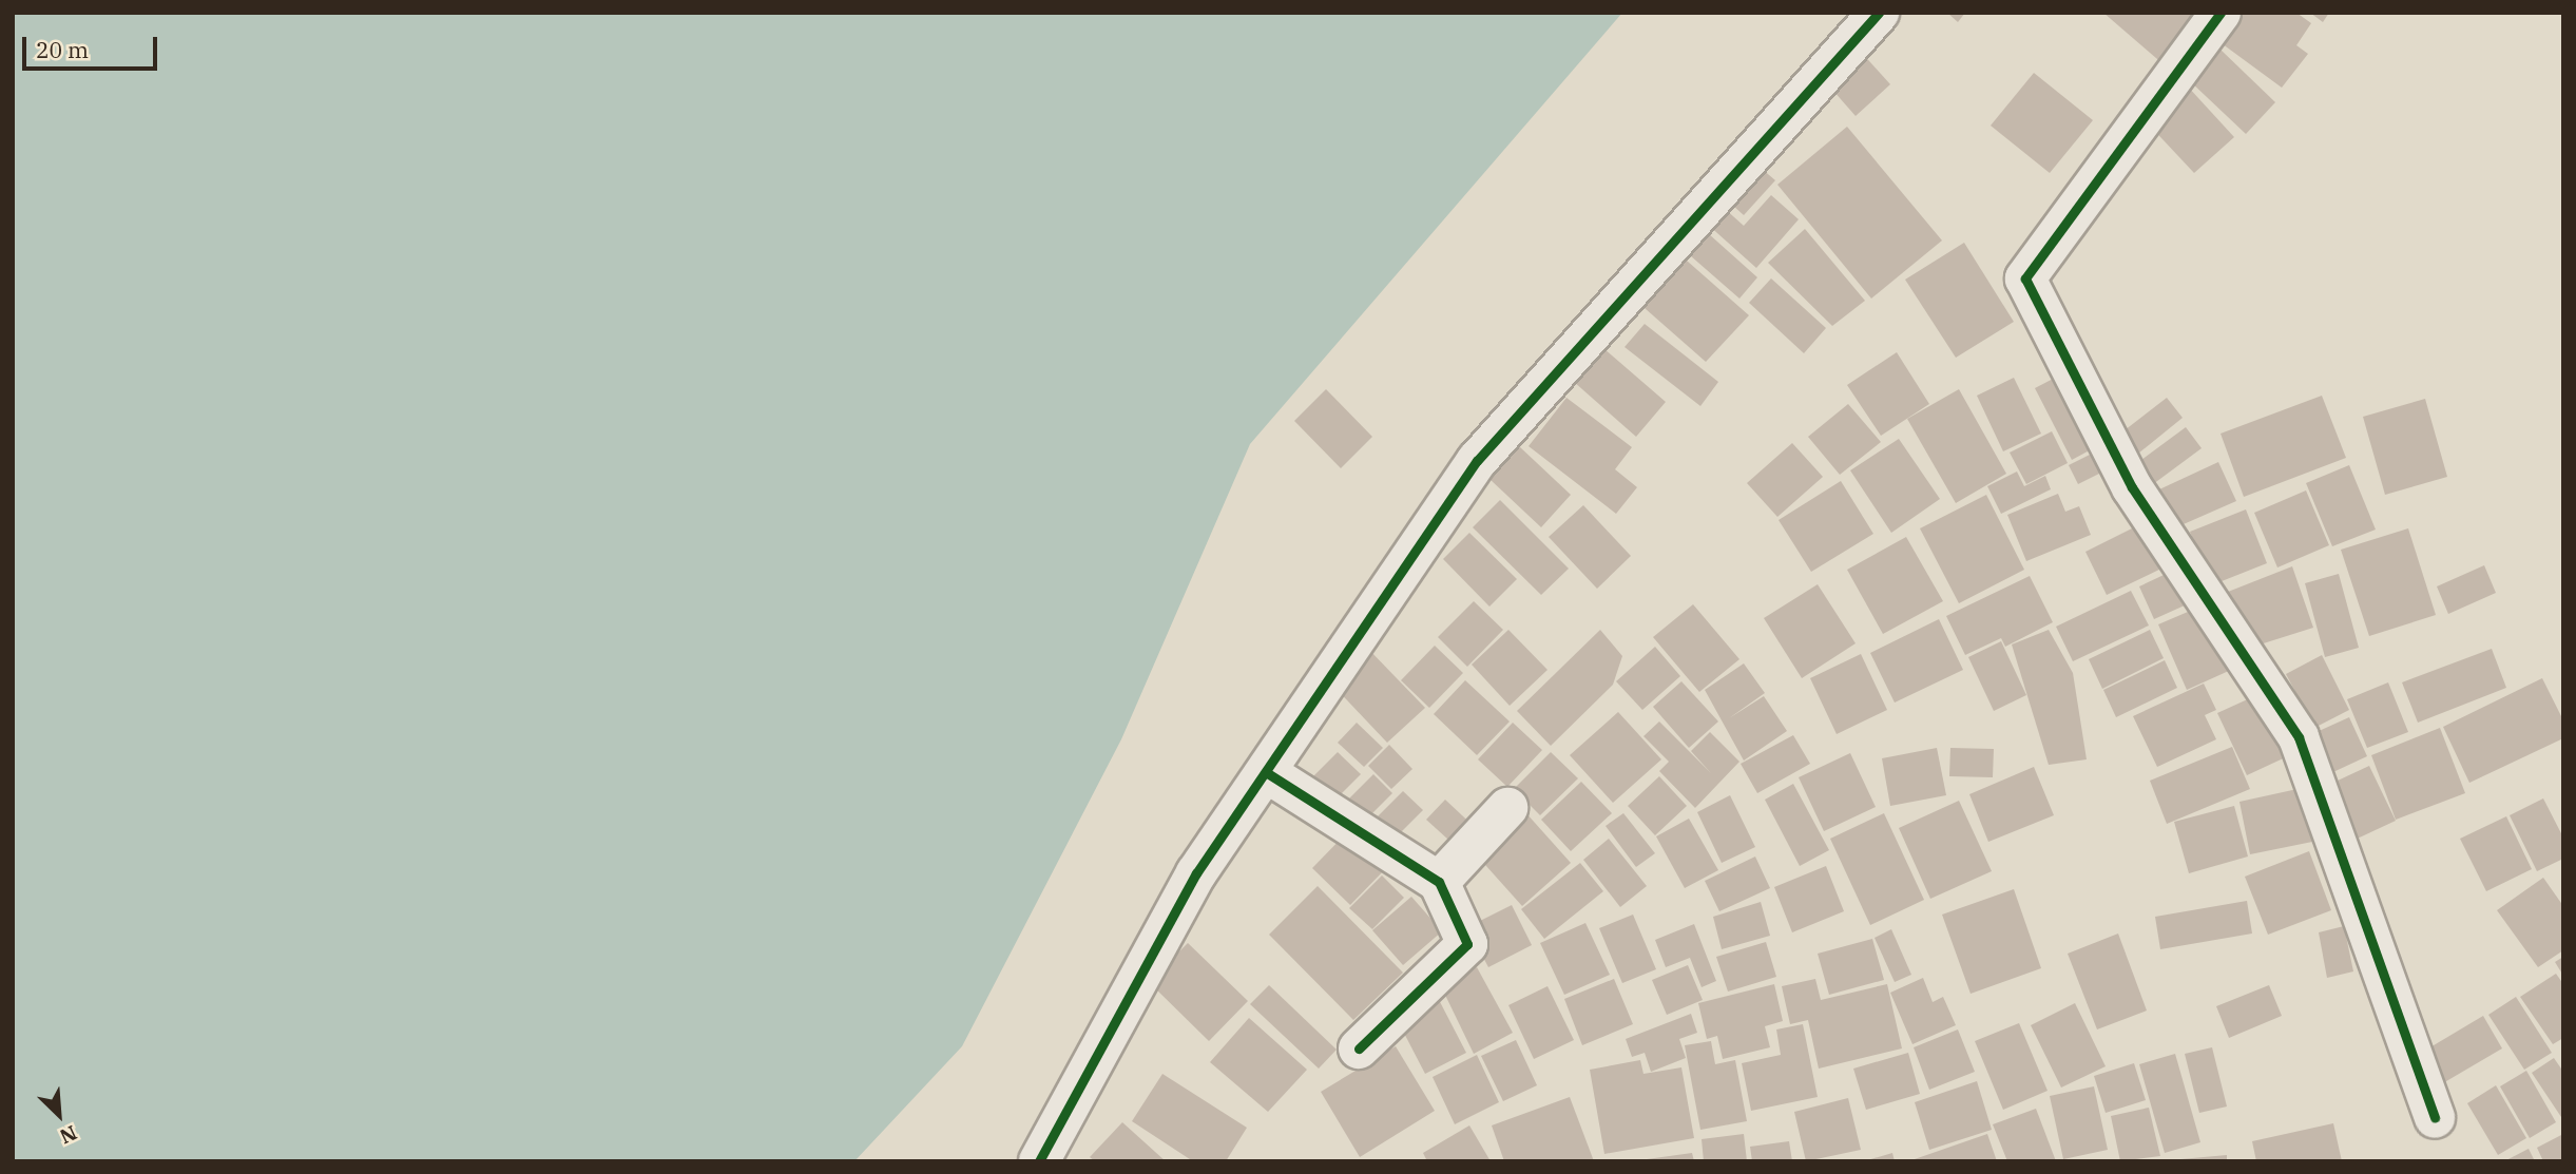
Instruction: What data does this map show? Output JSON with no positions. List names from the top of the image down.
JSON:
{
  "scale_bar": "20 m",
  "north": "bottom right"
}
